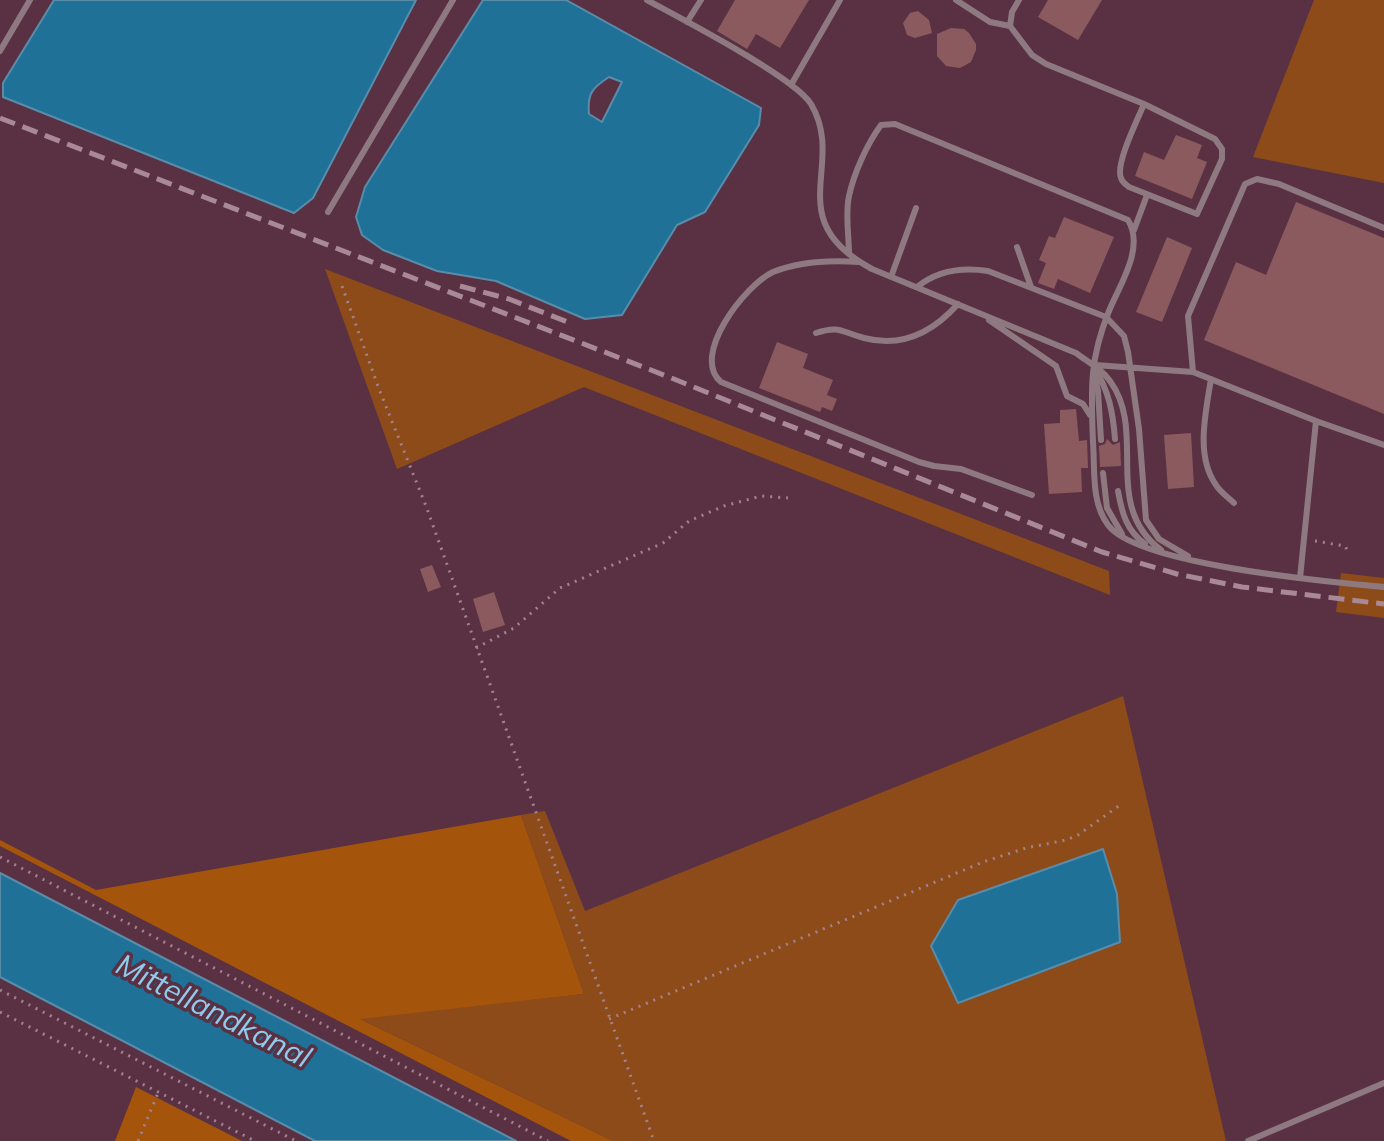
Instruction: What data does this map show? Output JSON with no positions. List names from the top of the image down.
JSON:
{
  "water": ["Mittellandkanal"]
}
